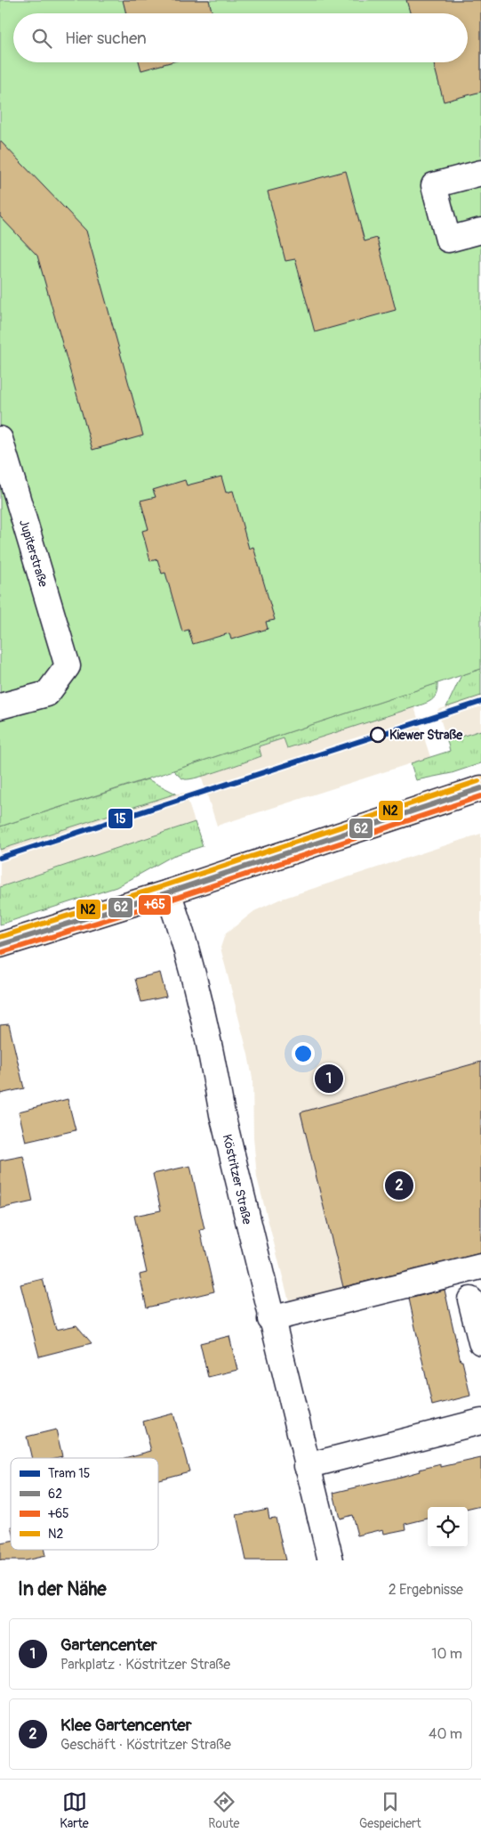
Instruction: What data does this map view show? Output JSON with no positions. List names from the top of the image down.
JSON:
{
  "streets": {
    "street": ["Jupiterstraße", "Köstritzer Straße"]
  },
  "places": ["Kiewer Straße"],
  "lines": [
    "tram line 15",
    "transit line N2",
    "transit line 62",
    "transit line +65"
  ],
  "legend": [
    "Tram 15",
    "62",
    "+65",
    "N2"
  ],
  "page": {
    "search": "Hier suchen",
    "pins": ["1", "2"],
    "heading": ["In der Nähe", "2 Ergebnisse"],
    "list": [
      {
        "mark": "1",
        "name": "Gartencenter",
        "note": "Parkplatz · Köstritzer Straße",
        "value": "10 m"
      },
      {
        "mark": "2",
        "name": "Klee Gartencenter",
        "note": "Geschäft · Köstritzer Straße",
        "value": "40 m"
      }
    ],
    "nav": ["Karte", "Route", "Gespeichert"]
  }
}
